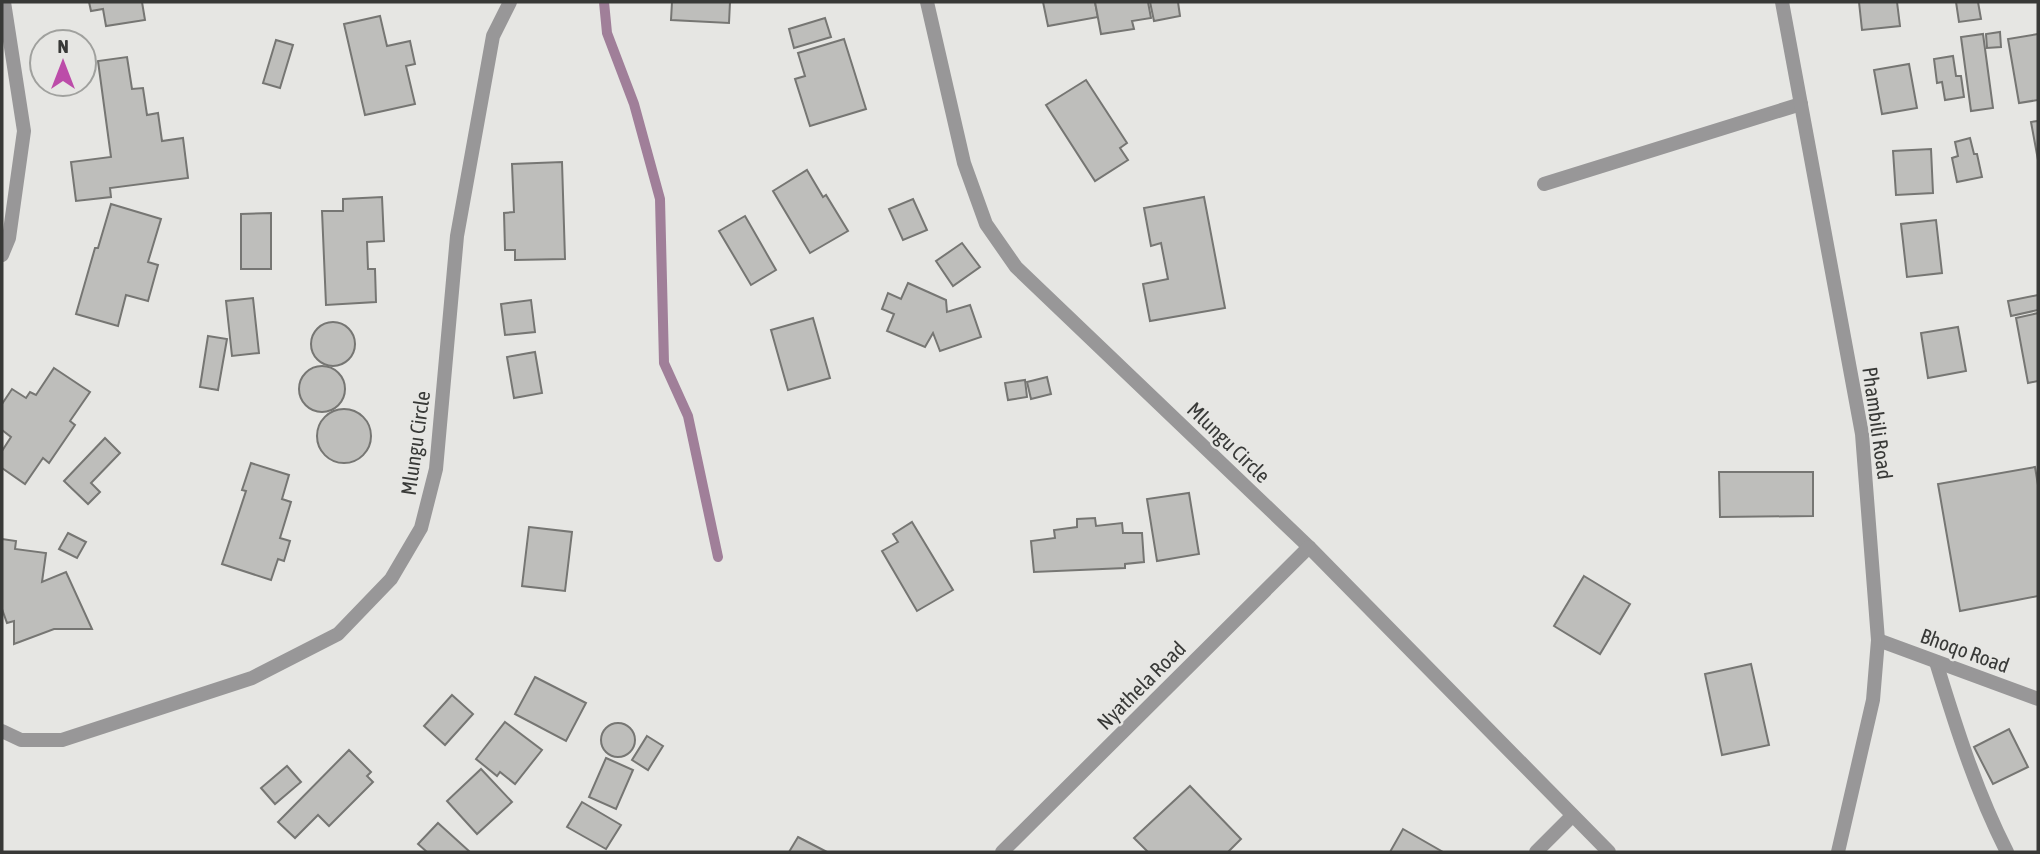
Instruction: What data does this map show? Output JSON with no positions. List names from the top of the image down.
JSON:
{
  "streets": {
    "street": [
      "Phambili Road",
      "Mlungu Circle",
      "Bhoqo Road",
      "Nyathela Road"
    ]
  },
  "crossings": [
    ["Phambili Road", "Bhoqo Road"],
    ["Mlungu Circle", "Nyathela Road"]
  ],
  "north": "top"
}
